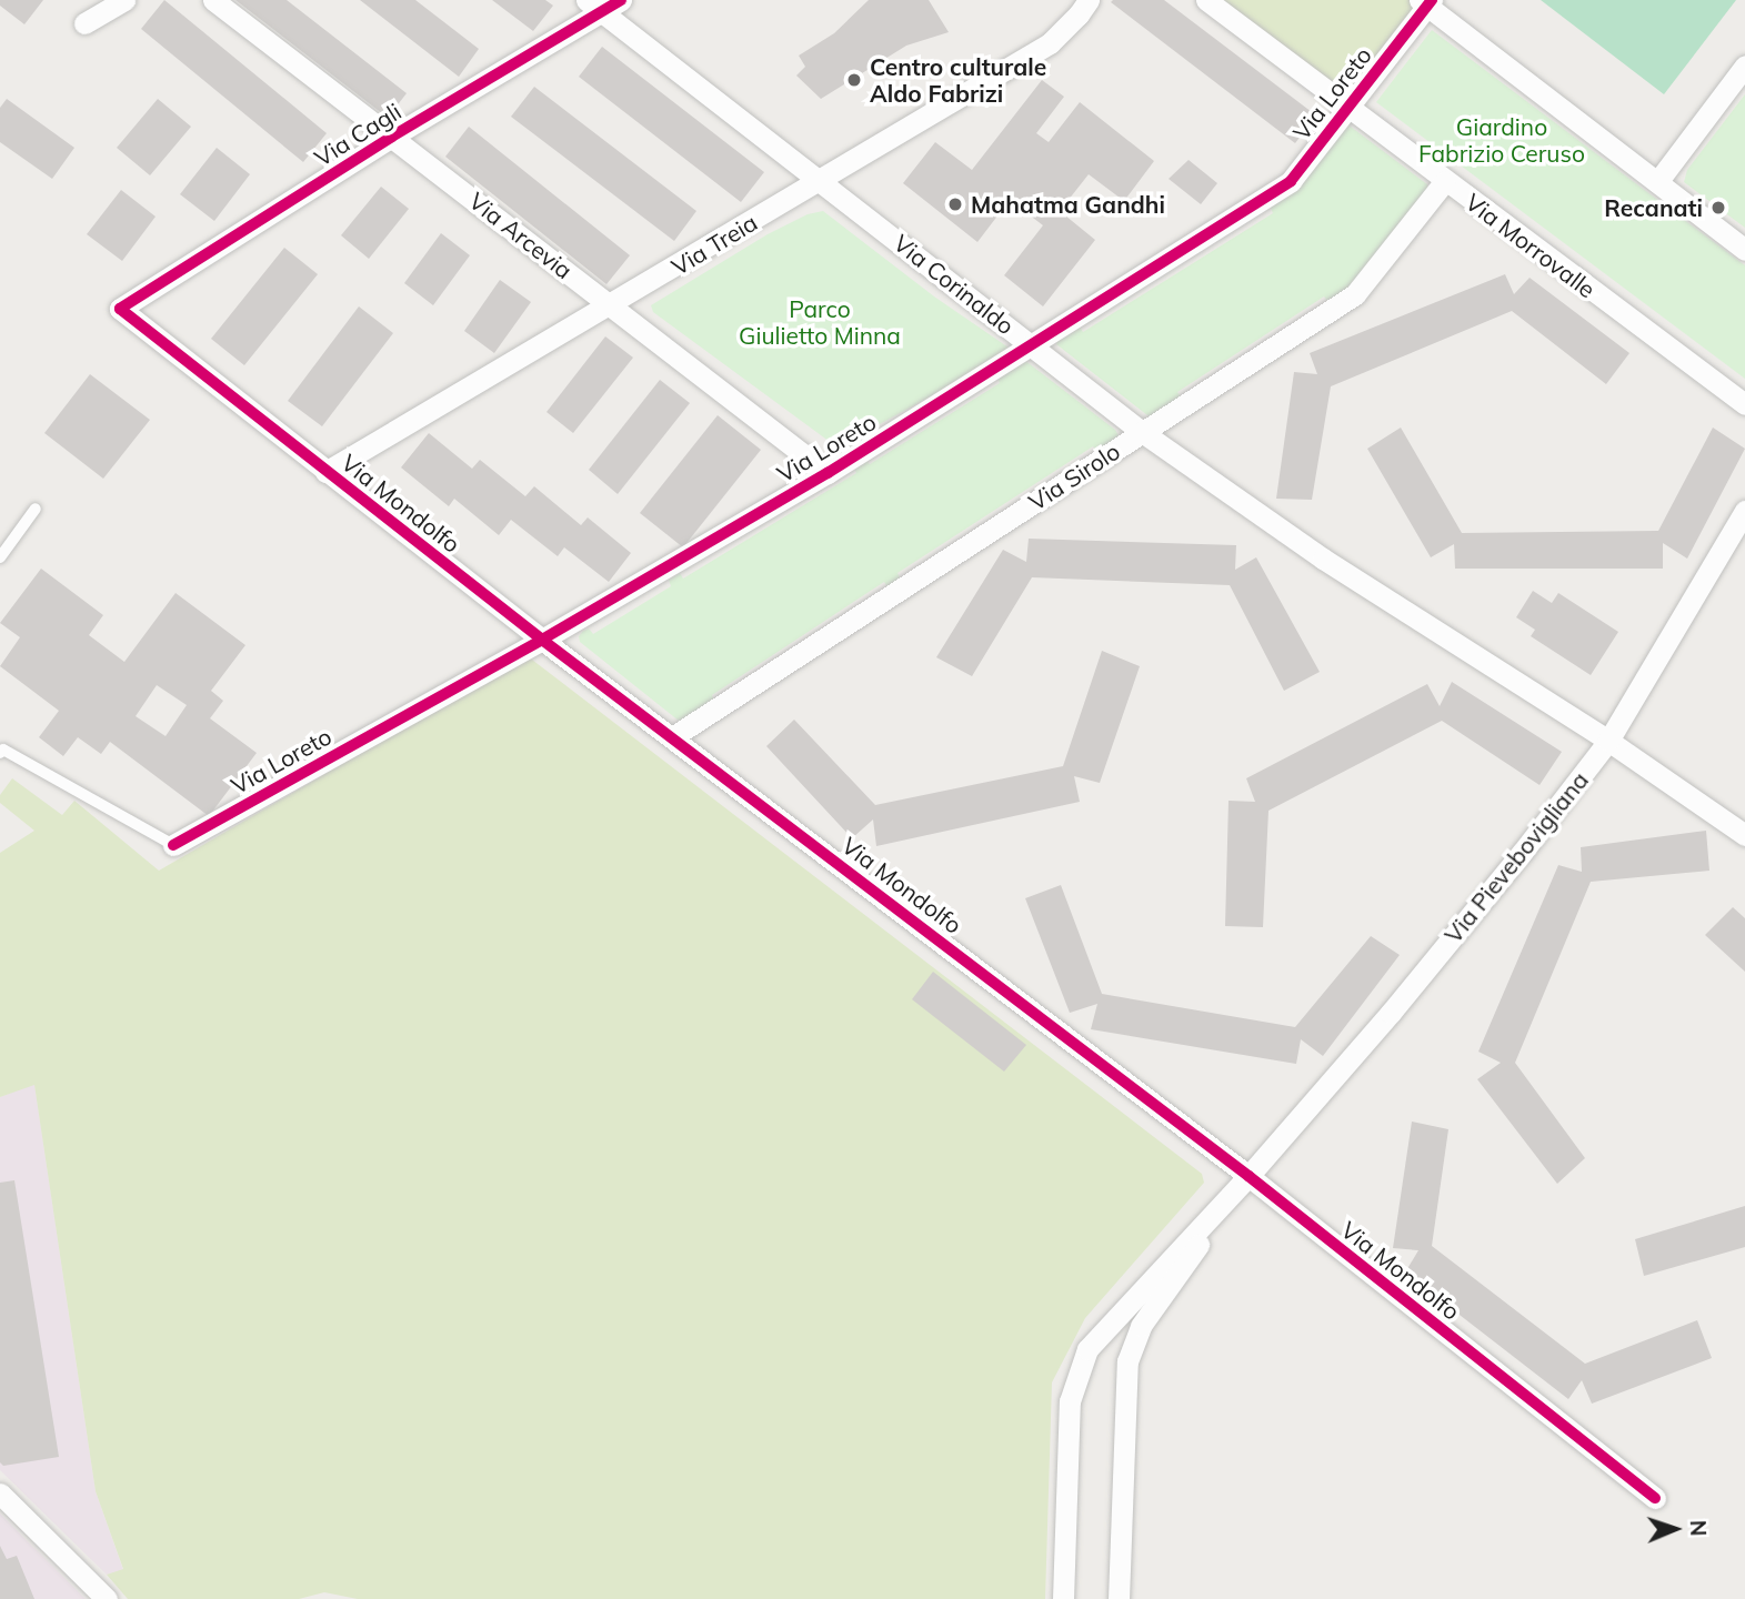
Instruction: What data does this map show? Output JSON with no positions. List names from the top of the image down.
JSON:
{
  "streets": {
    "street": [
      "Via Loreto",
      "Via Cagli",
      "Via Arcevia",
      "Via Treia",
      "Via Morrovalle",
      "Via Corinaldo",
      "Via Sirolo",
      "Via Mondolfo",
      "Via Pievebovigliana"
    ]
  },
  "crossings": [
    ["Via Loreto", "Via Arcevia"],
    ["Via Loreto", "Via Morrovalle"],
    ["Via Loreto", "Via Corinaldo"],
    ["Via Loreto", "Via Mondolfo"],
    ["Via Cagli", "Via Arcevia"],
    ["Via Cagli", "Via Corinaldo"],
    ["Via Cagli", "Via Mondolfo"],
    ["Via Arcevia", "Via Treia"],
    ["Via Treia", "Via Corinaldo"],
    ["Via Treia", "Via Mondolfo"],
    ["Via Morrovalle", "Via Sirolo"],
    ["Via Corinaldo", "Via Sirolo"],
    ["Via Corinaldo", "Via Pievebovigliana"],
    ["Via Sirolo", "Via Mondolfo"],
    ["Via Mondolfo", "Via Pievebovigliana"]
  ],
  "parks": ["Giardino Fabrizio Ceruso", "Parco Giulietto Minna"],
  "places": ["Centro culturale Aldo Fabrizi", "Mahatma Gandhi", "Recanati"],
  "north": "right"
}
